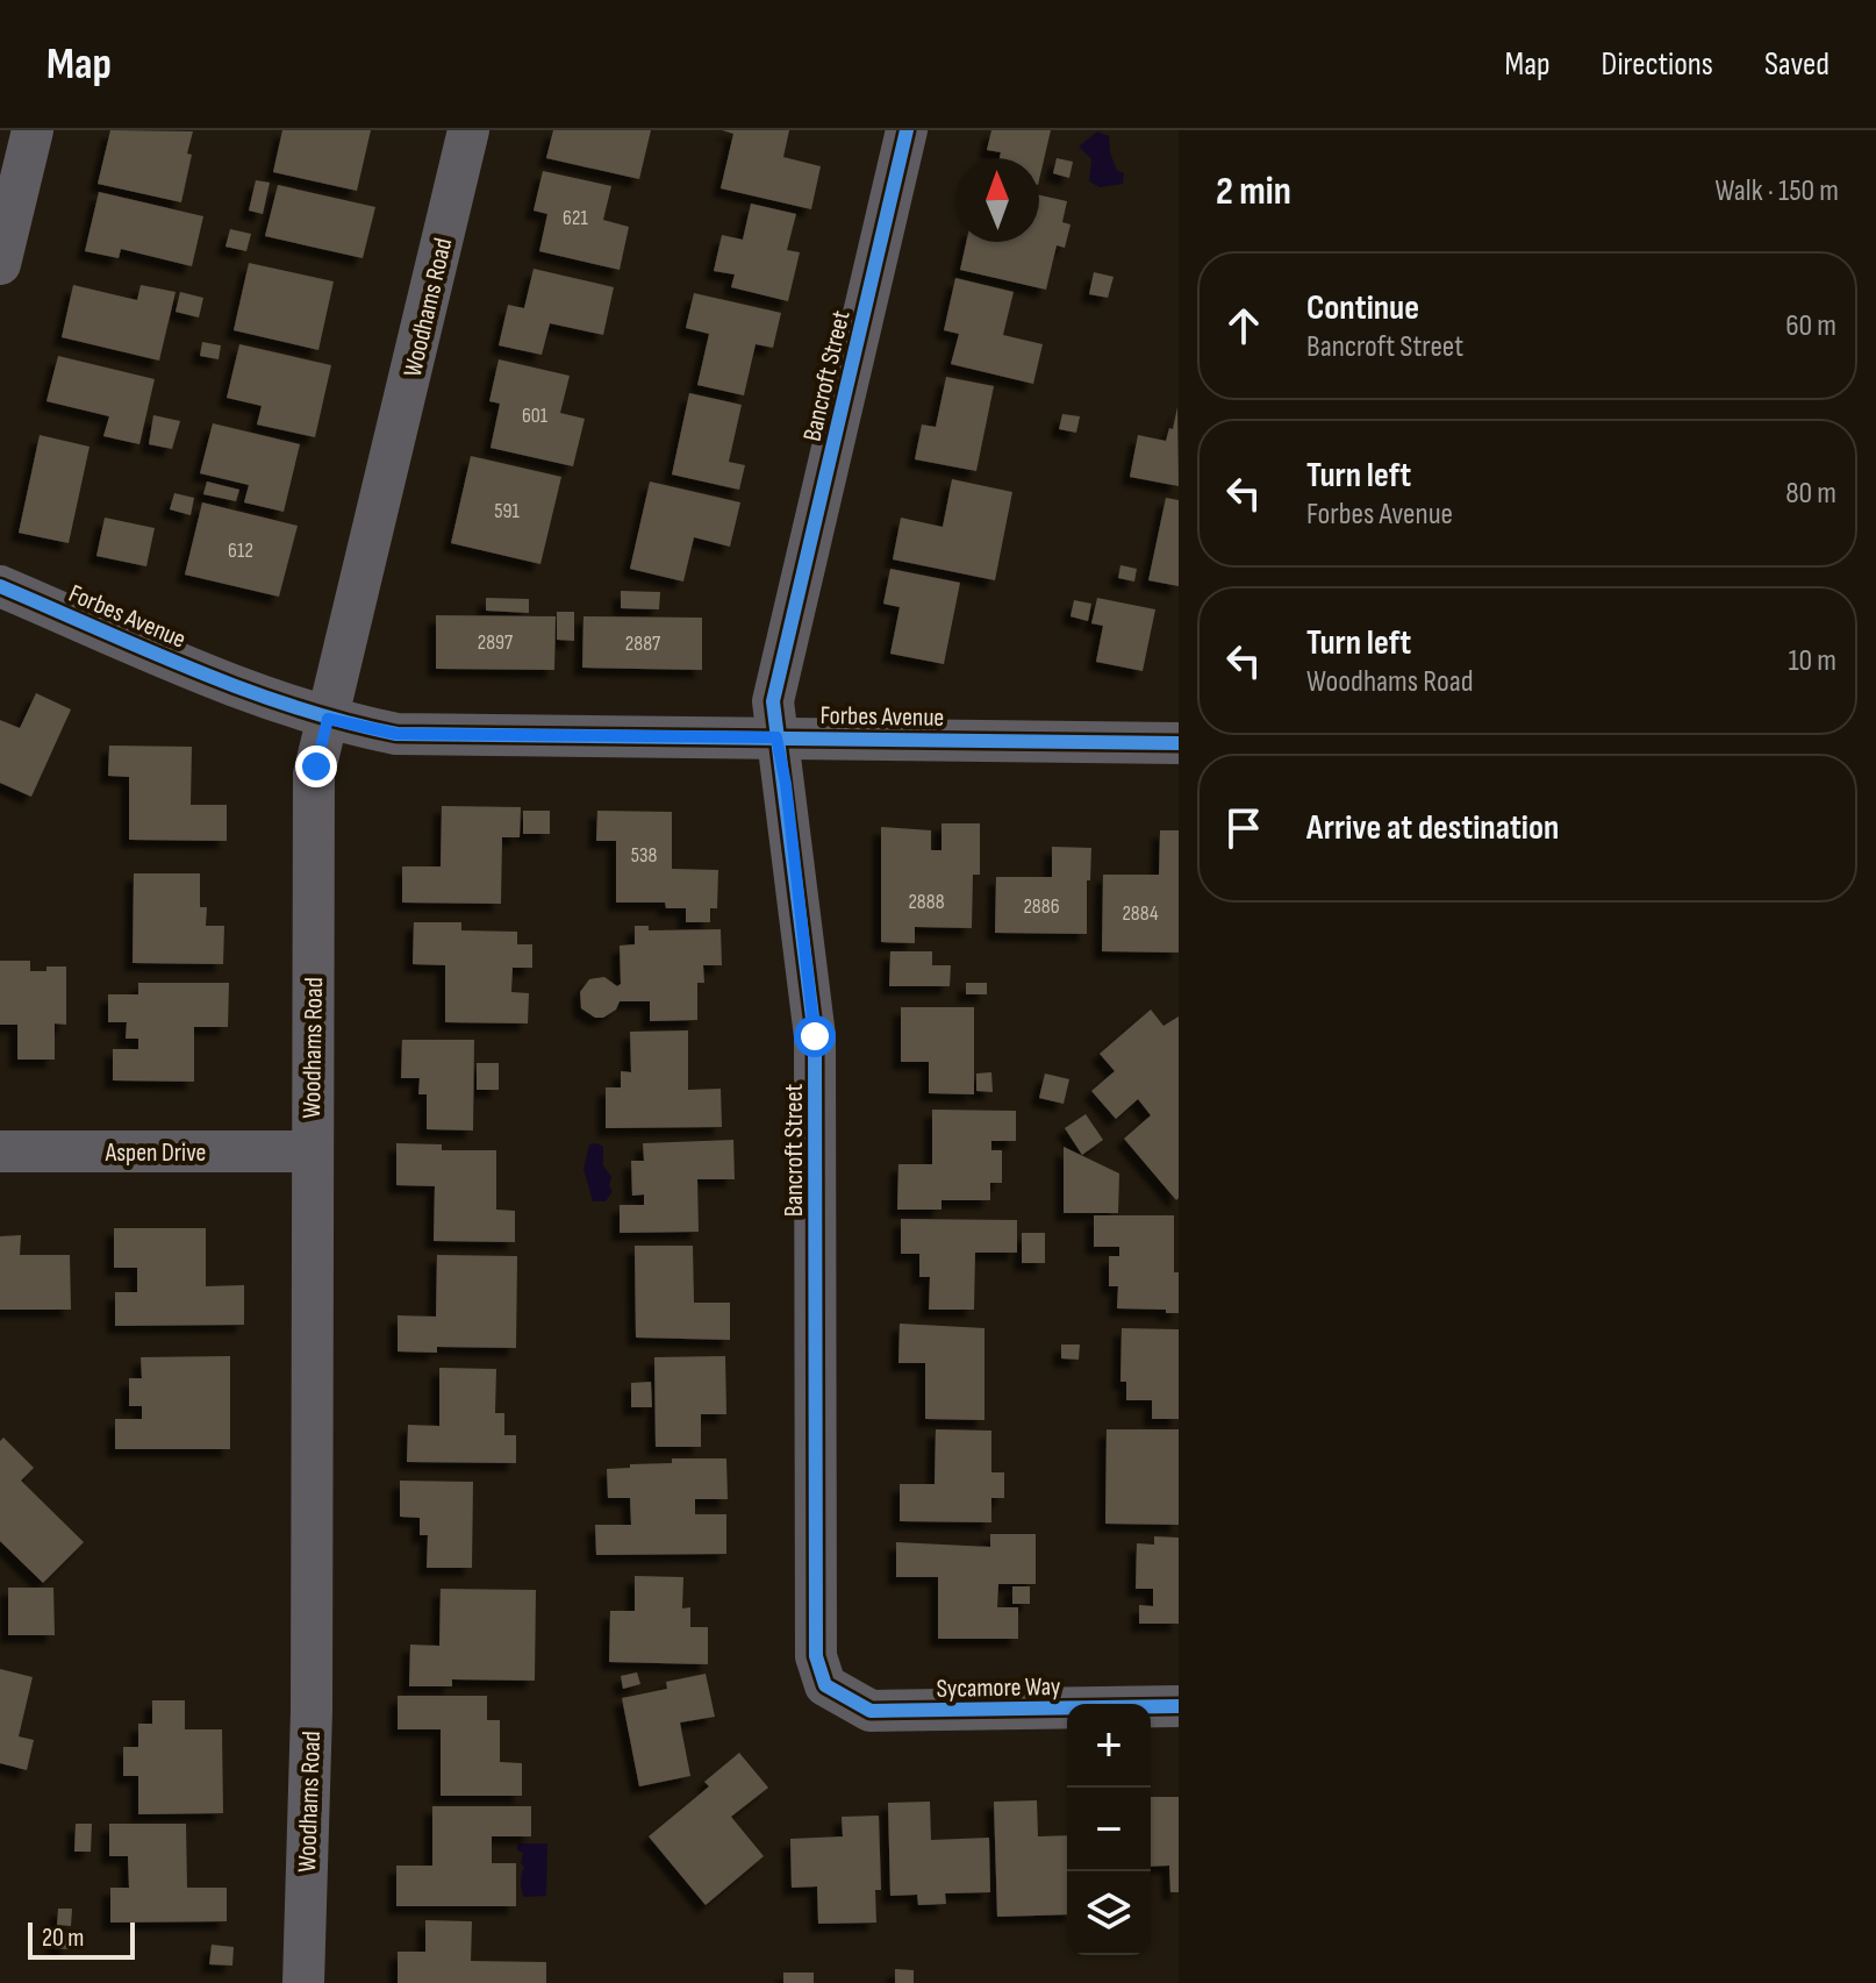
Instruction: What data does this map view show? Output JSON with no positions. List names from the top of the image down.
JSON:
{
  "streets": {
    "street": [
      "Woodhams Road",
      "Bancroft Street",
      "Forbes Avenue",
      "Aspen Drive",
      "Sycamore Way"
    ]
  },
  "crossings": [
    ["Woodhams Road", "Forbes Avenue"],
    ["Woodhams Road", "Aspen Drive"],
    ["Bancroft Street", "Forbes Avenue"],
    ["Bancroft Street", "Sycamore Way"]
  ],
  "house_numbers": [
    "621",
    "601",
    "591",
    "612",
    "2897",
    "2887",
    "538",
    "2888",
    "2886",
    "2884"
  ],
  "scale_bar": "20 m",
  "north": "top",
  "page": {
    "header": "Map",
    "nav": ["Map", "Directions", "Saved"],
    "heading": ["2 min", "Walk · 150 m"],
    "list": [
      ["Continue", "Bancroft Street", "60 m"],
      ["Turn left", "Forbes Avenue", "80 m"],
      ["Turn left", "Woodhams Road", "10 m"],
      "Arrive at destination"
    ],
    "map_buttons": ["+", "−"],
    "scale": "20 m"
  }
}
